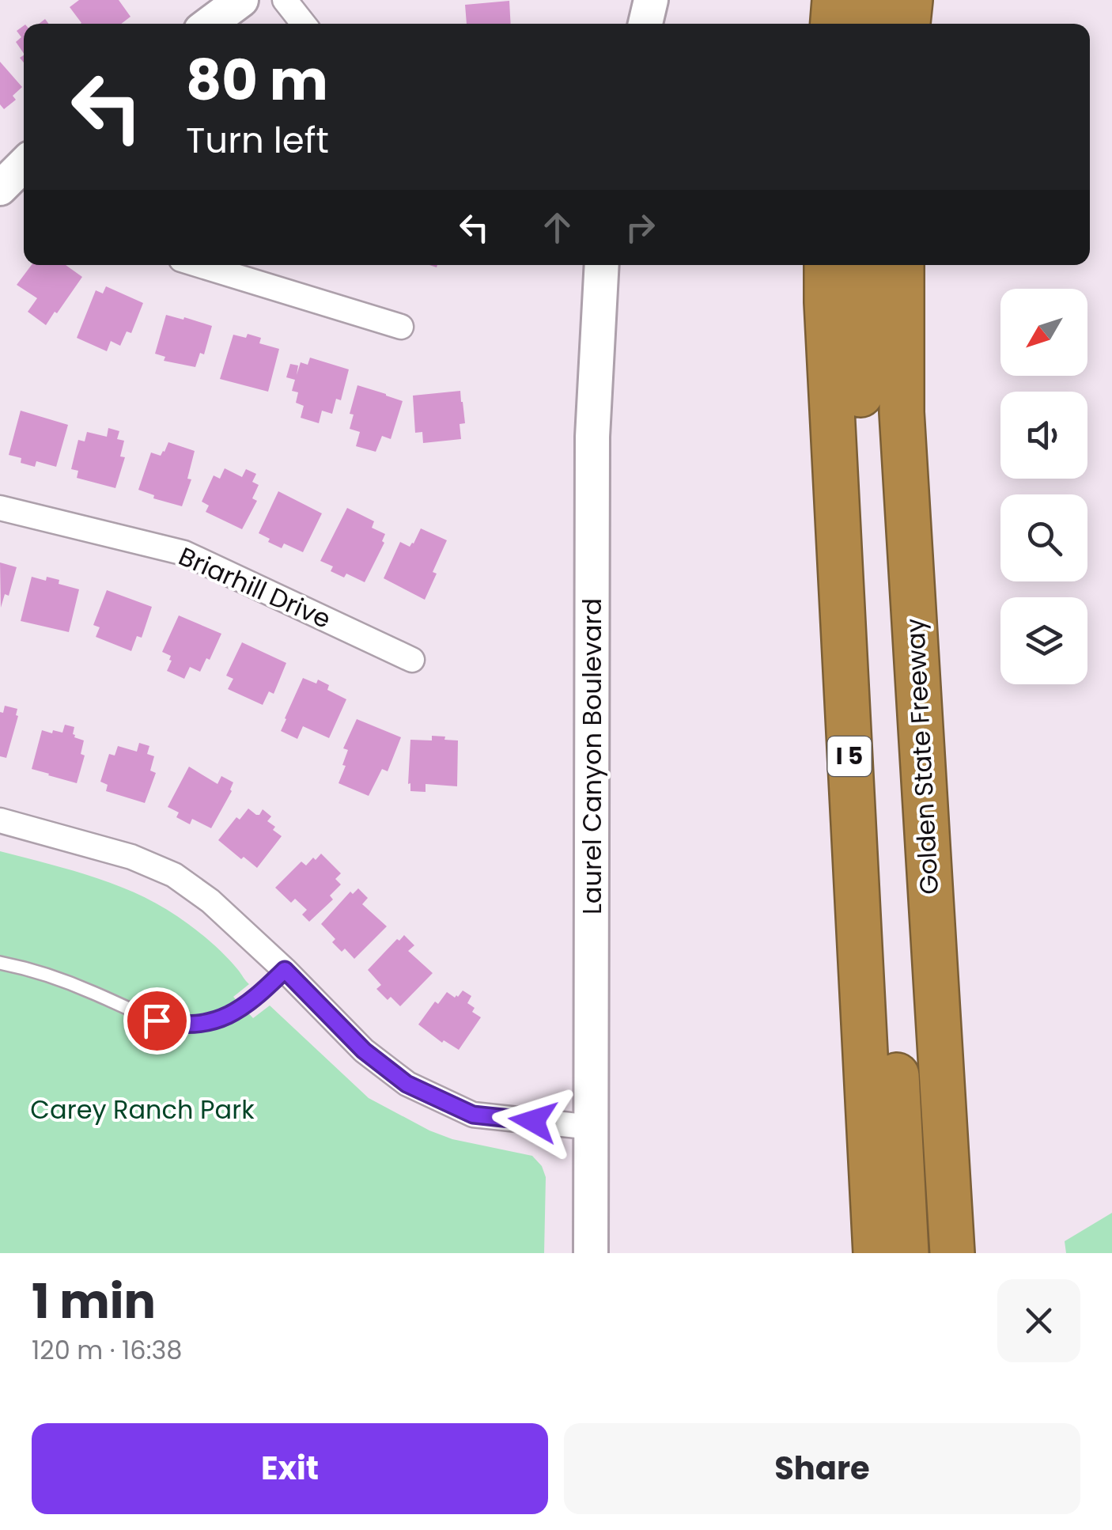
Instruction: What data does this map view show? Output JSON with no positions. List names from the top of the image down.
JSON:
{
  "streets": {
    "highway": ["I 5", "Golden State Freeway"],
    "street": ["Briarhill Drive", "Laurel Canyon Boulevard"]
  },
  "parks": ["Carey Ranch Park"],
  "north": "bottom left",
  "page": {
    "turn": ["80 m", "Turn left"],
    "heading": ["1 min", "120 m · 16:38"],
    "buttons": ["Exit", "Share"]
  }
}
